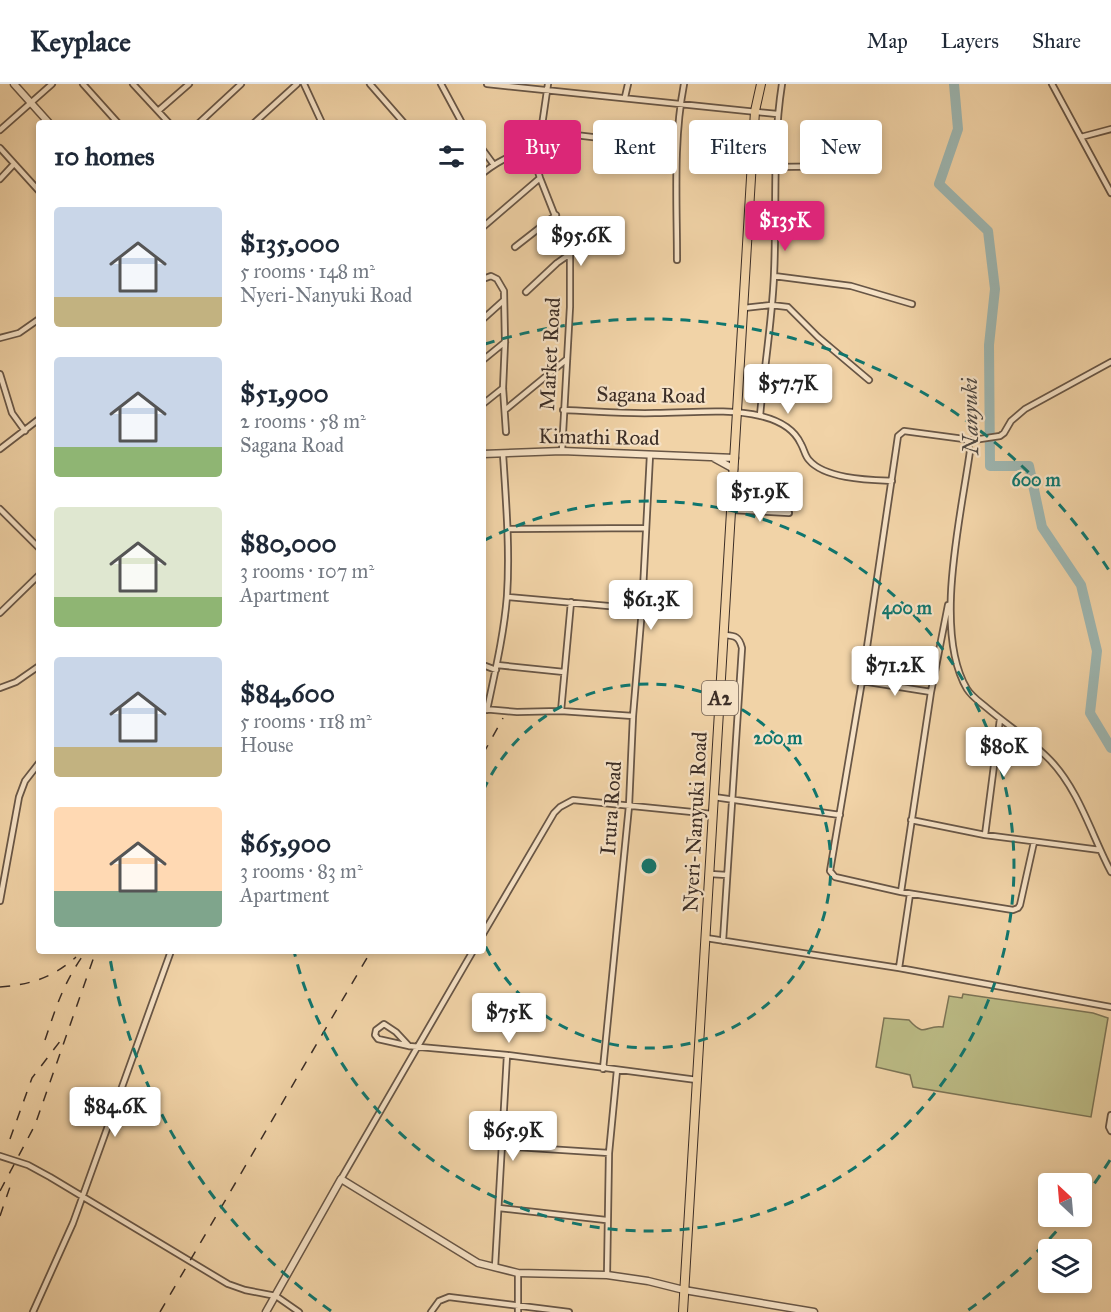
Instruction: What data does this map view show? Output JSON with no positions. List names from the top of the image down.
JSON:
{
  "streets": {
    "highway": ["A2", "Nyeri-Nanyuki Road"],
    "street": [
      "Market Road",
      "Sagana Road",
      "Kimathi Road",
      "Irura Road"
    ]
  },
  "crossings": [
    ["Market Road", "Sagana Road"],
    ["Market Road", "Kimathi Road"],
    ["Sagana Road", "Nyeri-Nanyuki Road"],
    ["Kimathi Road", "Irura Road"],
    ["Kimathi Road", "Nyeri-Nanyuki Road"]
  ],
  "water": ["Nanyuki"],
  "north": "top left",
  "page": {
    "header": "Keyplace",
    "nav": ["Map", "Layers", "Share"],
    "chip": [
      "Buy",
      "Rent",
      "Filters",
      "New"
    ],
    "heading": "10 homes",
    "list": [
      {
        "name": "$135,000",
        "note": "5 rooms · 148 m² · Nyeri-Nanyuki Road"
      },
      {
        "name": "$51,900",
        "note": "2 rooms · 58 m² · Sagana Road"
      },
      {
        "name": "$80,000",
        "note": "3 rooms · 107 m² · Apartment"
      },
      {
        "name": "$84,600",
        "note": "5 rooms · 118 m² · House"
      },
      {
        "name": "$65,900",
        "note": "3 rooms · 83 m² · Apartment"
      }
    ],
    "price": [
      "$135K",
      "$95.6K",
      "$57.7K",
      "$51.9K",
      "$61.3K",
      "$71.2K",
      "$80K",
      "$75K",
      "$84.6K",
      "$65.9K"
    ]
  },
  "rings": ["600 m", "400 m", "200 m"]
}
